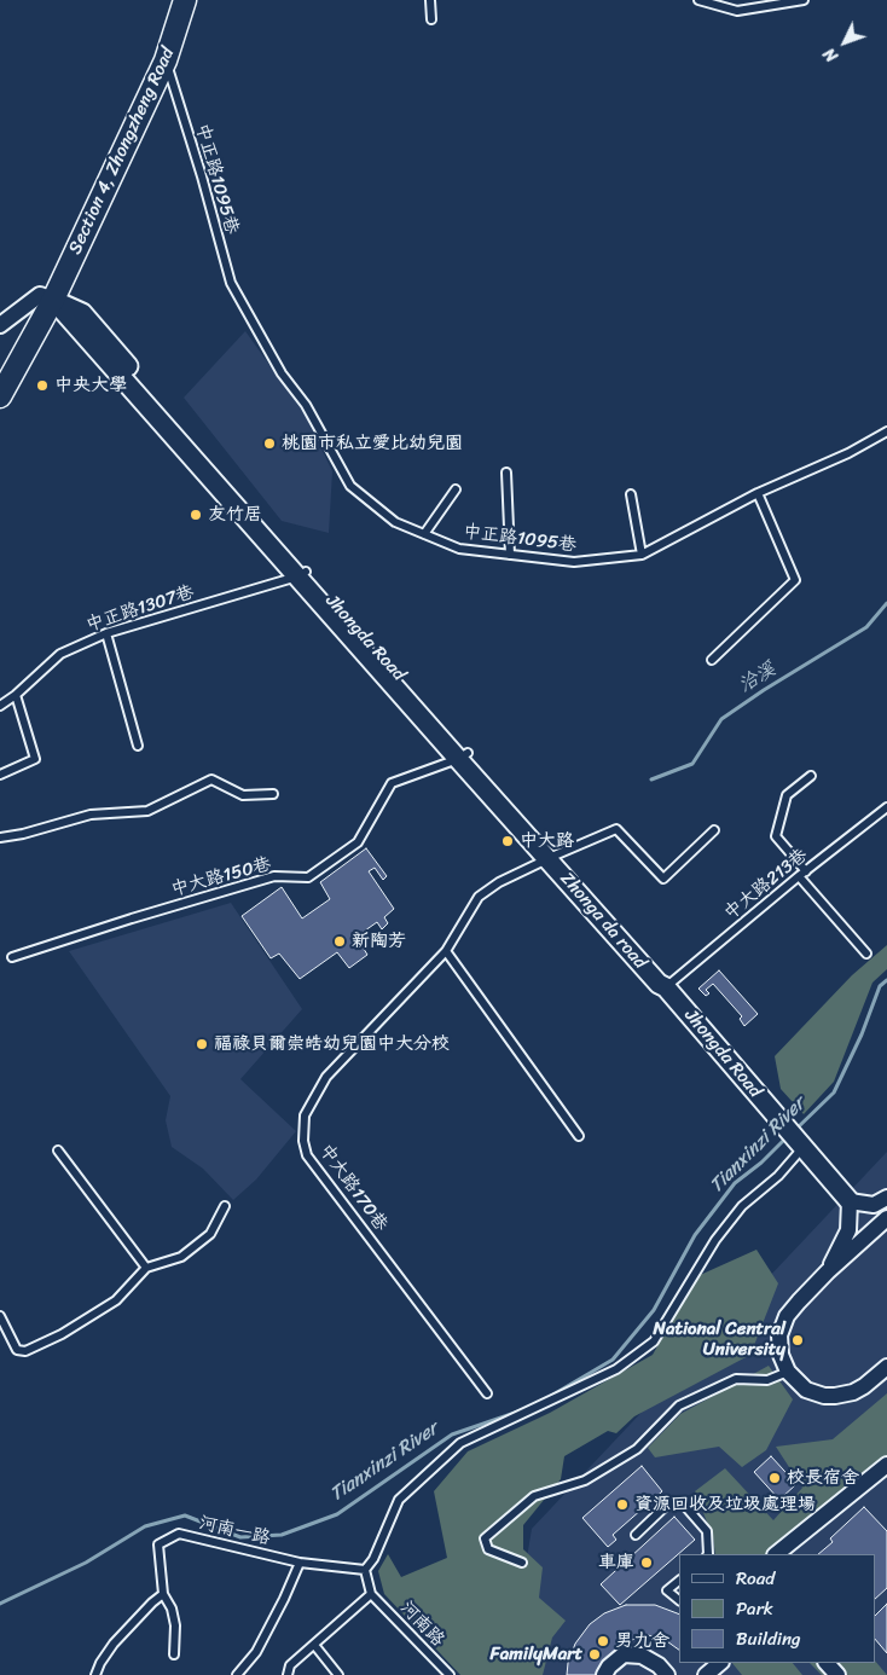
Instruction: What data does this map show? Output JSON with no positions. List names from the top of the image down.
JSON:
{
  "streets": {
    "main road": ["Section 4, Zhongzheng Road"],
    "street": ["Jhongda Road"],
    "lane": [
      "中正路1095巷",
      "中正路1307巷",
      "中大路150巷",
      "中大路213巷",
      "中大路170巷",
      "河南一路",
      "河南路"
    ]
  },
  "crossings": [
    ["Section 4, Zhongzheng Road", "中正路1095巷"],
    ["Section 4, Zhongzheng Road", "Jhongda Road"],
    ["中正路1307巷", "Jhongda Road"],
    ["Jhongda Road", "中大路150巷"],
    ["Jhongda Road", "中大路213巷"],
    ["Jhongda Road", "中大路170巷"]
  ],
  "water": ["洽溪", "Tianxinzi River"],
  "places": [
    "中央大學",
    "桃園市私立愛比幼兒園",
    "友竹居",
    "中大路",
    "新陶芳",
    "福祿貝爾崇皓幼兒園中大分校",
    "National Central University",
    "校長宿舍",
    "資源回收及垃圾處理場",
    "車庫",
    "男九舍",
    "FamilyMart"
  ],
  "legend": ["Road", "Park", "Building"],
  "north": "bottom left"
}
